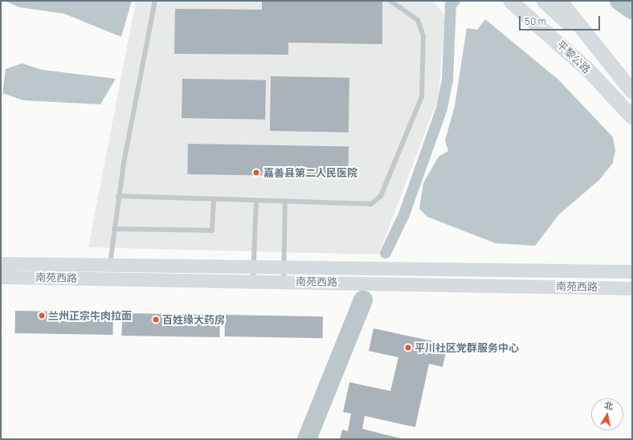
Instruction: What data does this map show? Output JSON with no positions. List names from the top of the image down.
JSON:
{
  "streets": {
    "main road": ["平黎公路", "南苑西路"]
  },
  "places": [
    "嘉善县第二人民医院",
    "兰州正宗牛肉拉面",
    "百姓缘大药房",
    "平川社区党群服务中心"
  ],
  "scale_bar": "50 m",
  "north": "top"
}
